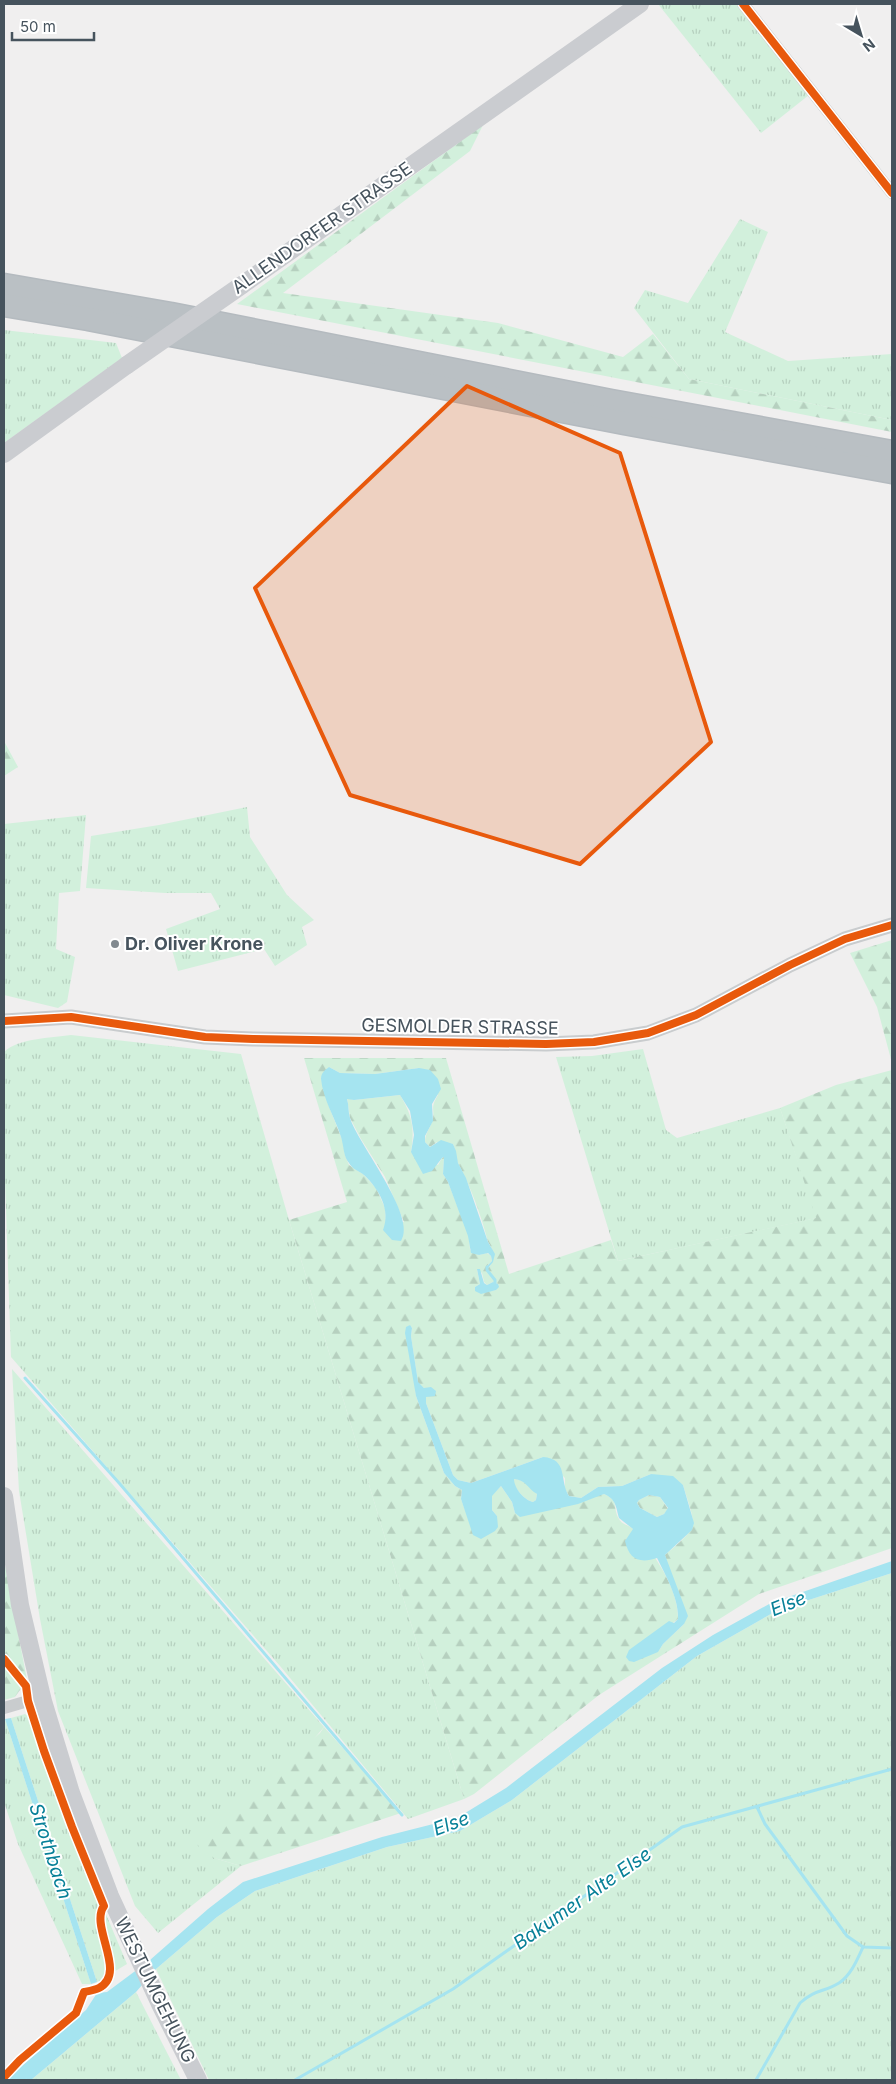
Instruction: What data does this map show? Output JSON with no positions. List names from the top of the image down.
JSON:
{
  "streets": {
    "main road": ["ALLENDORFER STRASSE", "WESTUMGEHUNG"],
    "street": ["GESMOLDER STRASSE"]
  },
  "water": ["Else", "Strothbach", "Bakumer Alte Else"],
  "places": ["Dr. Oliver Krone"],
  "scale_bar": "50 m",
  "north": "bottom right"
}
